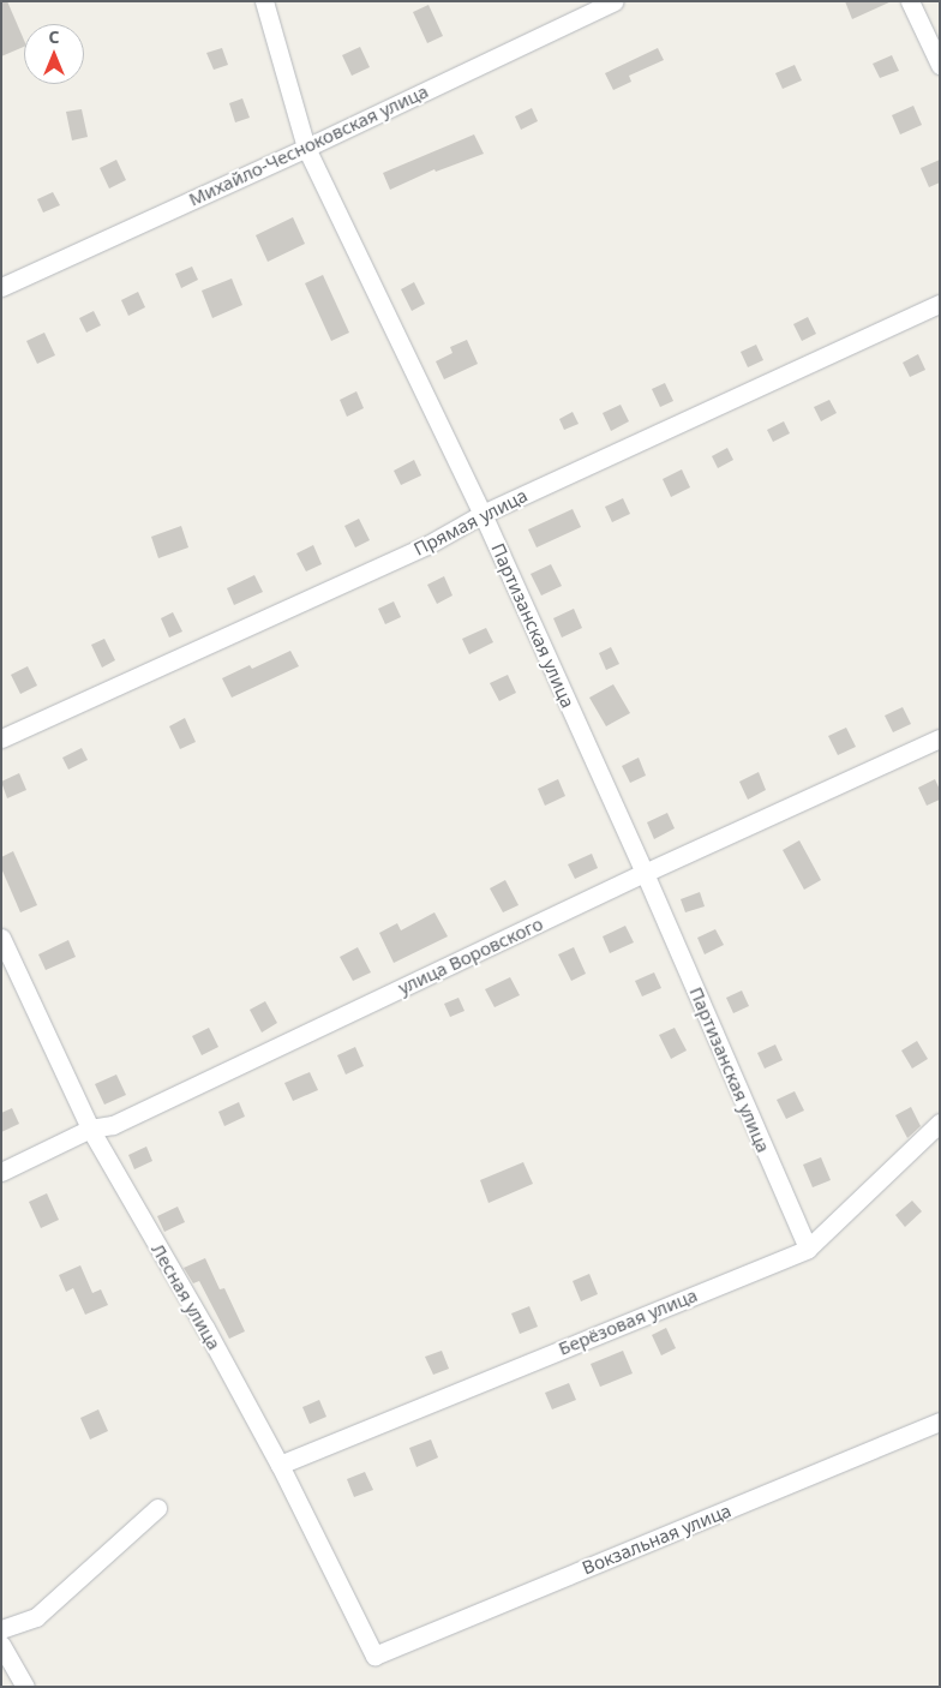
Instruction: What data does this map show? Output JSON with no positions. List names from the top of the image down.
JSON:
{
  "streets": {
    "street": [
      "Михайло-Чесноковская улица",
      "Прямая улица",
      "Партизанская улица",
      "улица Воровского",
      "Лесная улица",
      "Берёзовая улица",
      "Вокзальная улица"
    ]
  },
  "crossings": [
    ["Михайло-Чесноковская улица", "Партизанская улица"],
    ["Прямая улица", "Партизанская улица"],
    ["Партизанская улица", "улица Воровского"],
    ["Партизанская улица", "Берёзовая улица"],
    ["улица Воровского", "Лесная улица"],
    ["Лесная улица", "Берёзовая улица"],
    ["Лесная улица", "Вокзальная улица"]
  ],
  "north": "top"
}
